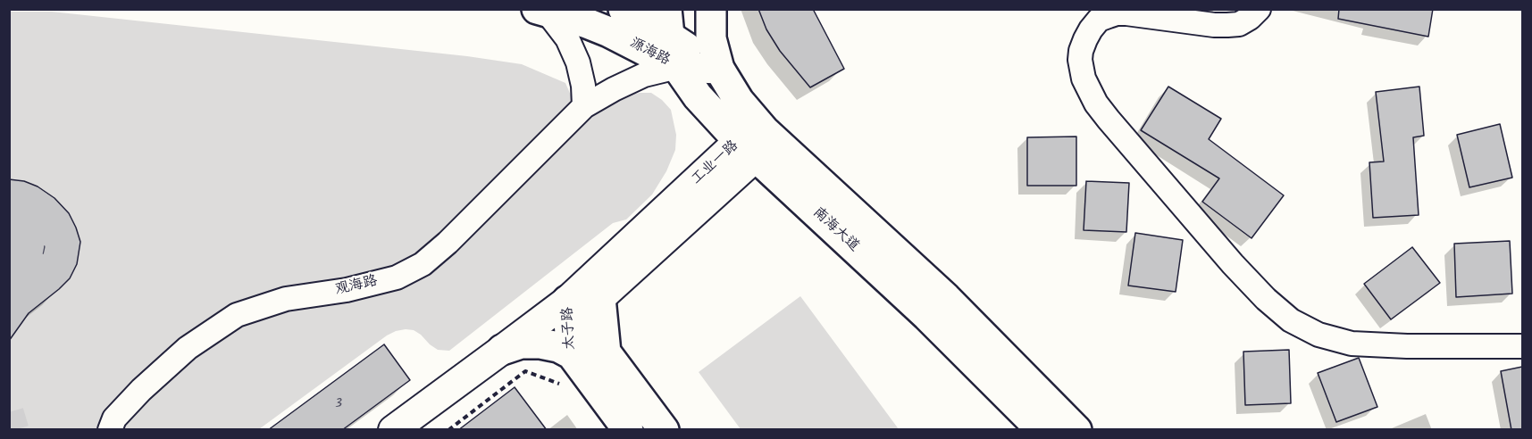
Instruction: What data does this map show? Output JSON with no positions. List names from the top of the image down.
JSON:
{
  "streets": {
    "main road": ["源海路", "南海大道", "太子路"],
    "street": ["工业一路", "观海路"]
  },
  "crossings": [
    ["源海路", "南海大道"],
    ["源海路", "观海路"],
    ["工业一路", "南海大道"],
    ["工业一路", "太子路"],
    ["南海大道", "观海路"]
  ],
  "house_numbers": ["1", "3"]
}
